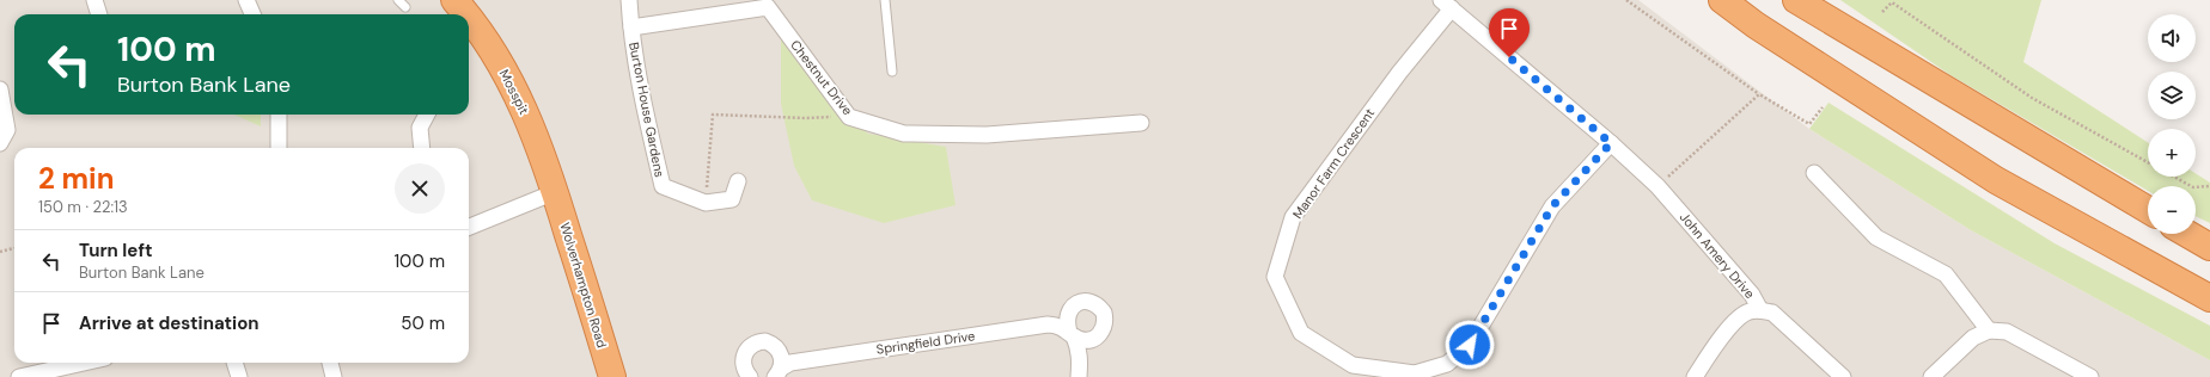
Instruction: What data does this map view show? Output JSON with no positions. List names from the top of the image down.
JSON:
{
  "streets": {
    "highway": ["Mosspit", "Wolverhampton Road"],
    "street": [
      "Chestnut Drive",
      "Burton House Gardens",
      "Manor Farm Crescent",
      "John Amery Drive",
      "Springfield Drive"
    ]
  },
  "crossings": [
    ["Chestnut Drive", "Burton House Gardens"],
    ["Mosspit", "Wolverhampton Road"],
    ["Manor Farm Crescent", "John Amery Drive"]
  ],
  "page": {
    "map_buttons": ["+", "−"],
    "turn": ["100 m", "Burton Bank Lane"],
    "heading": ["2 min", "150 m · 22:13"],
    "list": [
      {
        "name": "Turn left",
        "note": "Burton Bank Lane",
        "value": "100 m"
      },
      {
        "name": "Arrive at destination",
        "value": "50 m"
      }
    ]
  }
}
